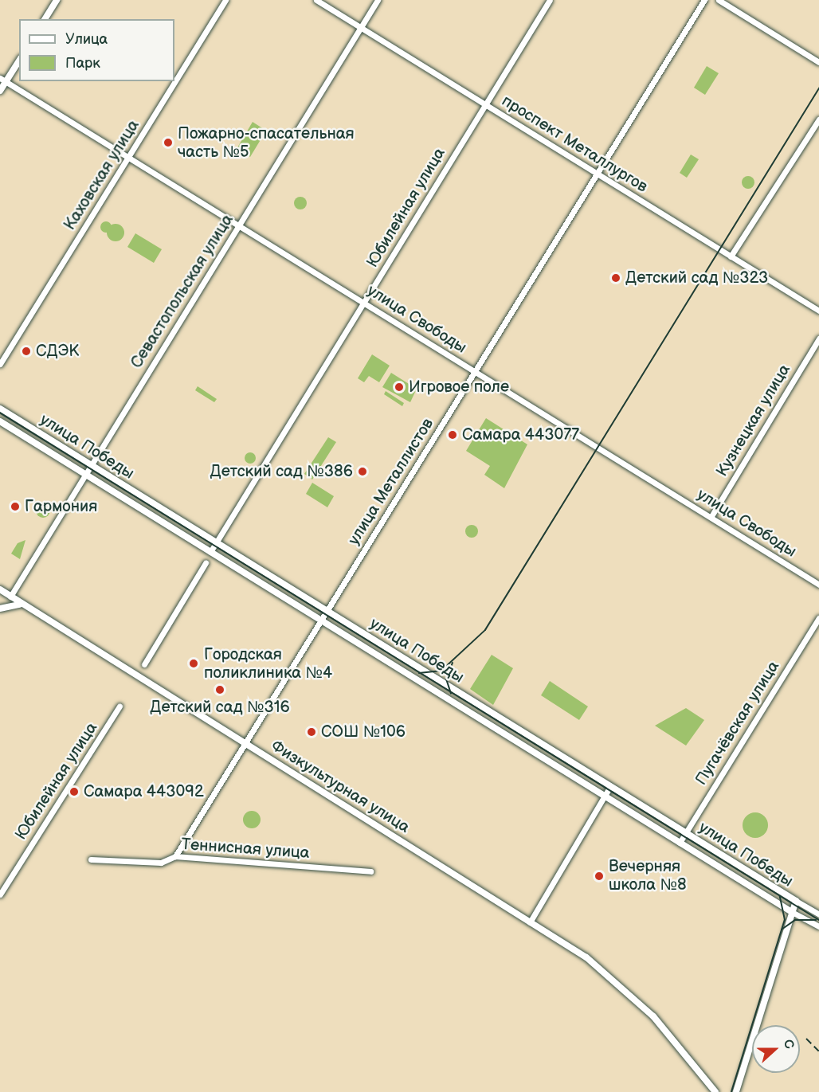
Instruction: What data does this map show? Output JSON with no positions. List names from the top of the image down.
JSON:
{
  "streets": {
    "main road": ["улица Победы", "Физкультурная улица"],
    "street": [
      "проспект Металлургов",
      "Каховская улица",
      "Юбилейная улица",
      "Севастопольская улица",
      "улица Свободы",
      "Кузнецкая улица",
      "улица Металлистов",
      "Пугачёвская улица",
      "Теннисная улица"
    ]
  },
  "crossings": [
    ["проспект Металлургов", "Юбилейная улица"],
    ["проспект Металлургов", "Севастопольская улица"],
    ["проспект Металлургов", "улица Металлистов"],
    ["Каховская улица", "улица Свободы"],
    ["Юбилейная улица", "улица Свободы"],
    ["Юбилейная улица", "улица Победы"],
    ["Севастопольская улица", "улица Свободы"],
    ["Севастопольская улица", "улица Победы"],
    ["Севастопольская улица", "Физкультурная улица"],
    ["улица Свободы", "Кузнецкая улица"],
    ["улица Свободы", "улица Металлистов"],
    ["улица Победы", "улица Металлистов"],
    ["улица Победы", "Пугачёвская улица"],
    ["улица Металлистов", "Физкультурная улица"],
    ["улица Металлистов", "Теннисная улица"]
  ],
  "places": [
    "Пожарно-спасательная часть №5",
    "Детский сад №323",
    "СДЭК",
    "Игровое поле",
    "Самара 443077",
    "Детский сад №386",
    "Гармония",
    "Городская поликлиника №4",
    "Детский сад №316",
    "СОШ №106",
    "Самара 443092",
    "Вечерняя школа №8"
  ],
  "legend": ["Улица", "Парк"],
  "north": "right"
}
